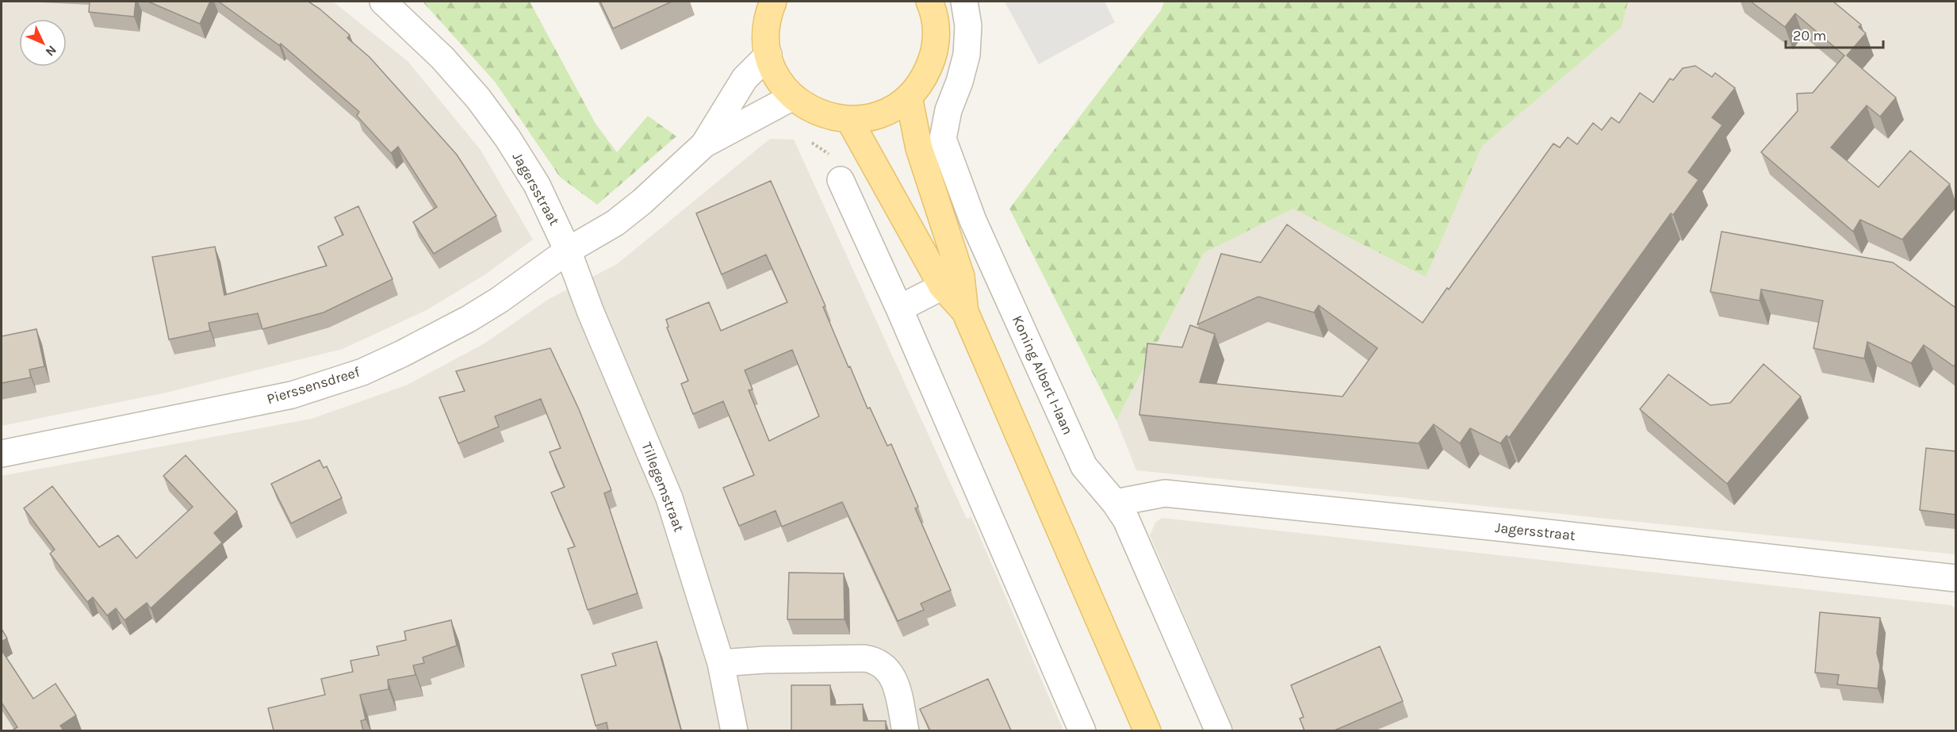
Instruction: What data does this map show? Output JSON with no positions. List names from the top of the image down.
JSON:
{
  "streets": {
    "street": [
      "Jagersstraat",
      "Koning Albert I-laan",
      "Pierssensdreef",
      "Tillegemstraat"
    ]
  },
  "crossings": [
    ["Jagersstraat", "Koning Albert I-laan"],
    ["Jagersstraat", "Pierssensdreef"],
    ["Jagersstraat", "Tillegemstraat"],
    ["Pierssensdreef", "Tillegemstraat"]
  ],
  "scale_bar": "20 m",
  "north": "bottom right"
}
